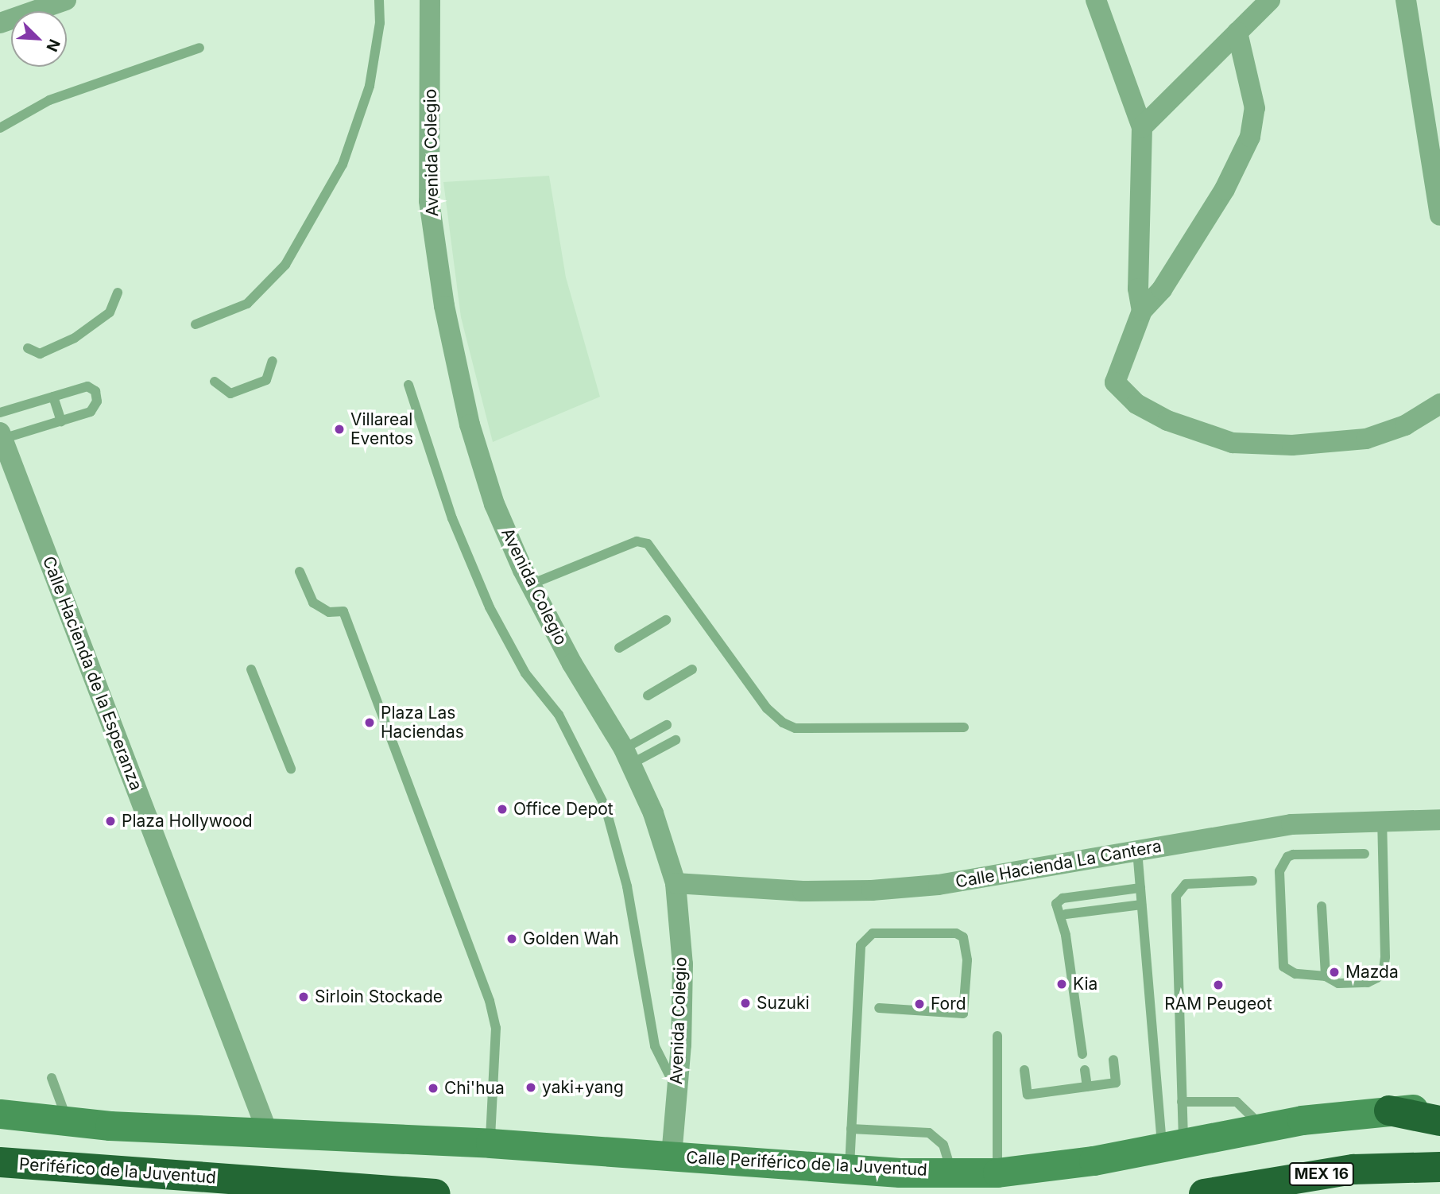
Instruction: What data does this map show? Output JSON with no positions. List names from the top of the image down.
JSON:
{
  "streets": {
    "highway": ["Periférico de la Juventud", "MEX 16"],
    "main road": ["Calle Periférico de la Juventud"],
    "street": ["Avenida Colegio", "Calle Hacienda de la Esperanza", "Calle Hacienda La Cantera"]
  },
  "crossings": [
    ["Avenida Colegio", "Calle Hacienda La Cantera"],
    ["Avenida Colegio", "Calle Periférico de la Juventud"],
    ["Calle Hacienda de la Esperanza", "Calle Periférico de la Juventud"]
  ],
  "places": [
    "Villareal Eventos",
    "Plaza Las Haciendas",
    "Office Depot",
    "Plaza Hollywood",
    "Golden Wah",
    "Mazda",
    "Kia",
    "RAM Peugeot",
    "Sirloin Stockade",
    "Suzuki",
    "Ford",
    "yaki+yang",
    "Chi'hua"
  ],
  "north": "bottom right"
}
